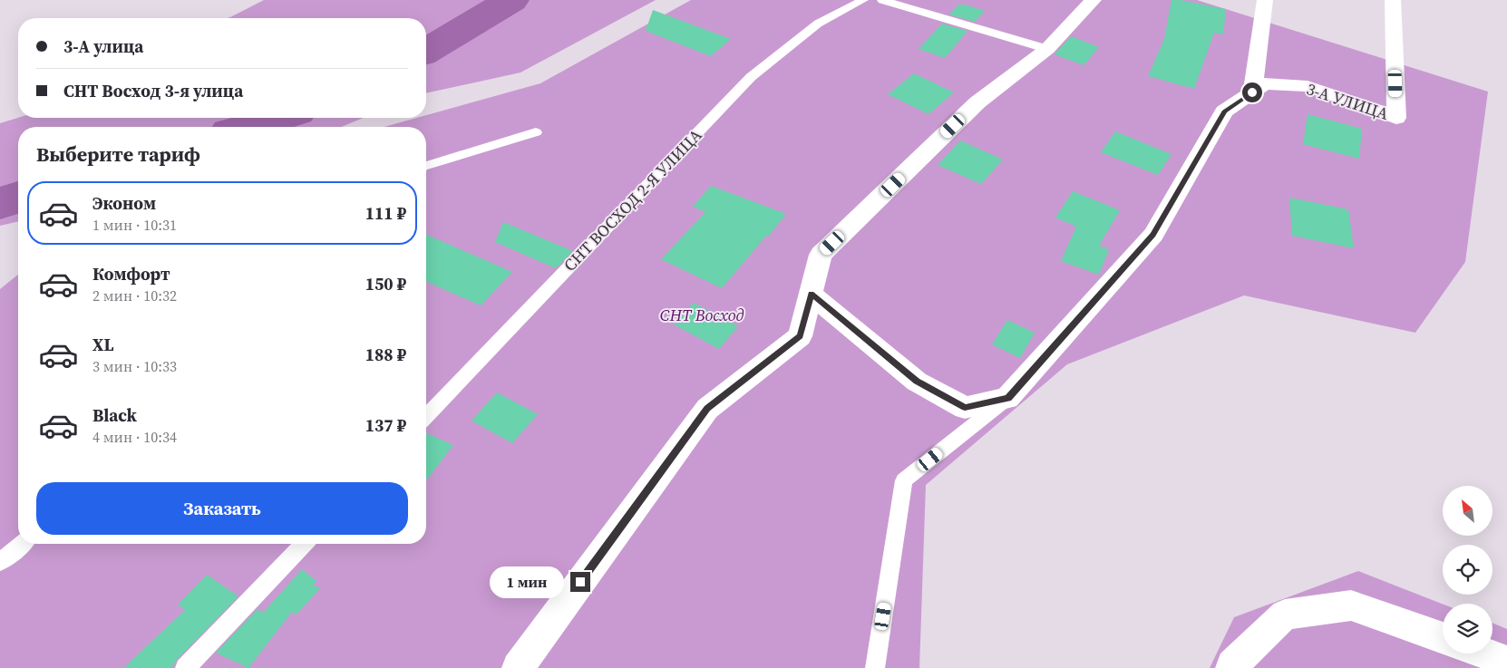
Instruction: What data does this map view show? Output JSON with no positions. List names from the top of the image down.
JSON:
{
  "streets": {
    "street": ["3-А УЛИЦА"],
    "lane": ["СНТ ВОСХОД 2-Я УЛИЦА"]
  },
  "parks": ["СНТ Восход"],
  "north": "top left",
  "page": {
    "banner": ["3-А улица", "СНТ Восход 3-я улица"],
    "heading": "Выберите тариф",
    "list": [
      {
        "name": "Эконом",
        "note": "1 мин · 10:31",
        "value": "111 ₽"
      },
      {
        "name": "Комфорт",
        "note": "2 мин · 10:32",
        "value": "150 ₽"
      },
      {
        "name": "XL",
        "note": "3 мин · 10:33",
        "value": "188 ₽"
      },
      {
        "name": "Black",
        "note": "4 мин · 10:34",
        "value": "137 ₽"
      }
    ],
    "buttons": "Заказать",
    "bubble": "1 мин"
  }
}
